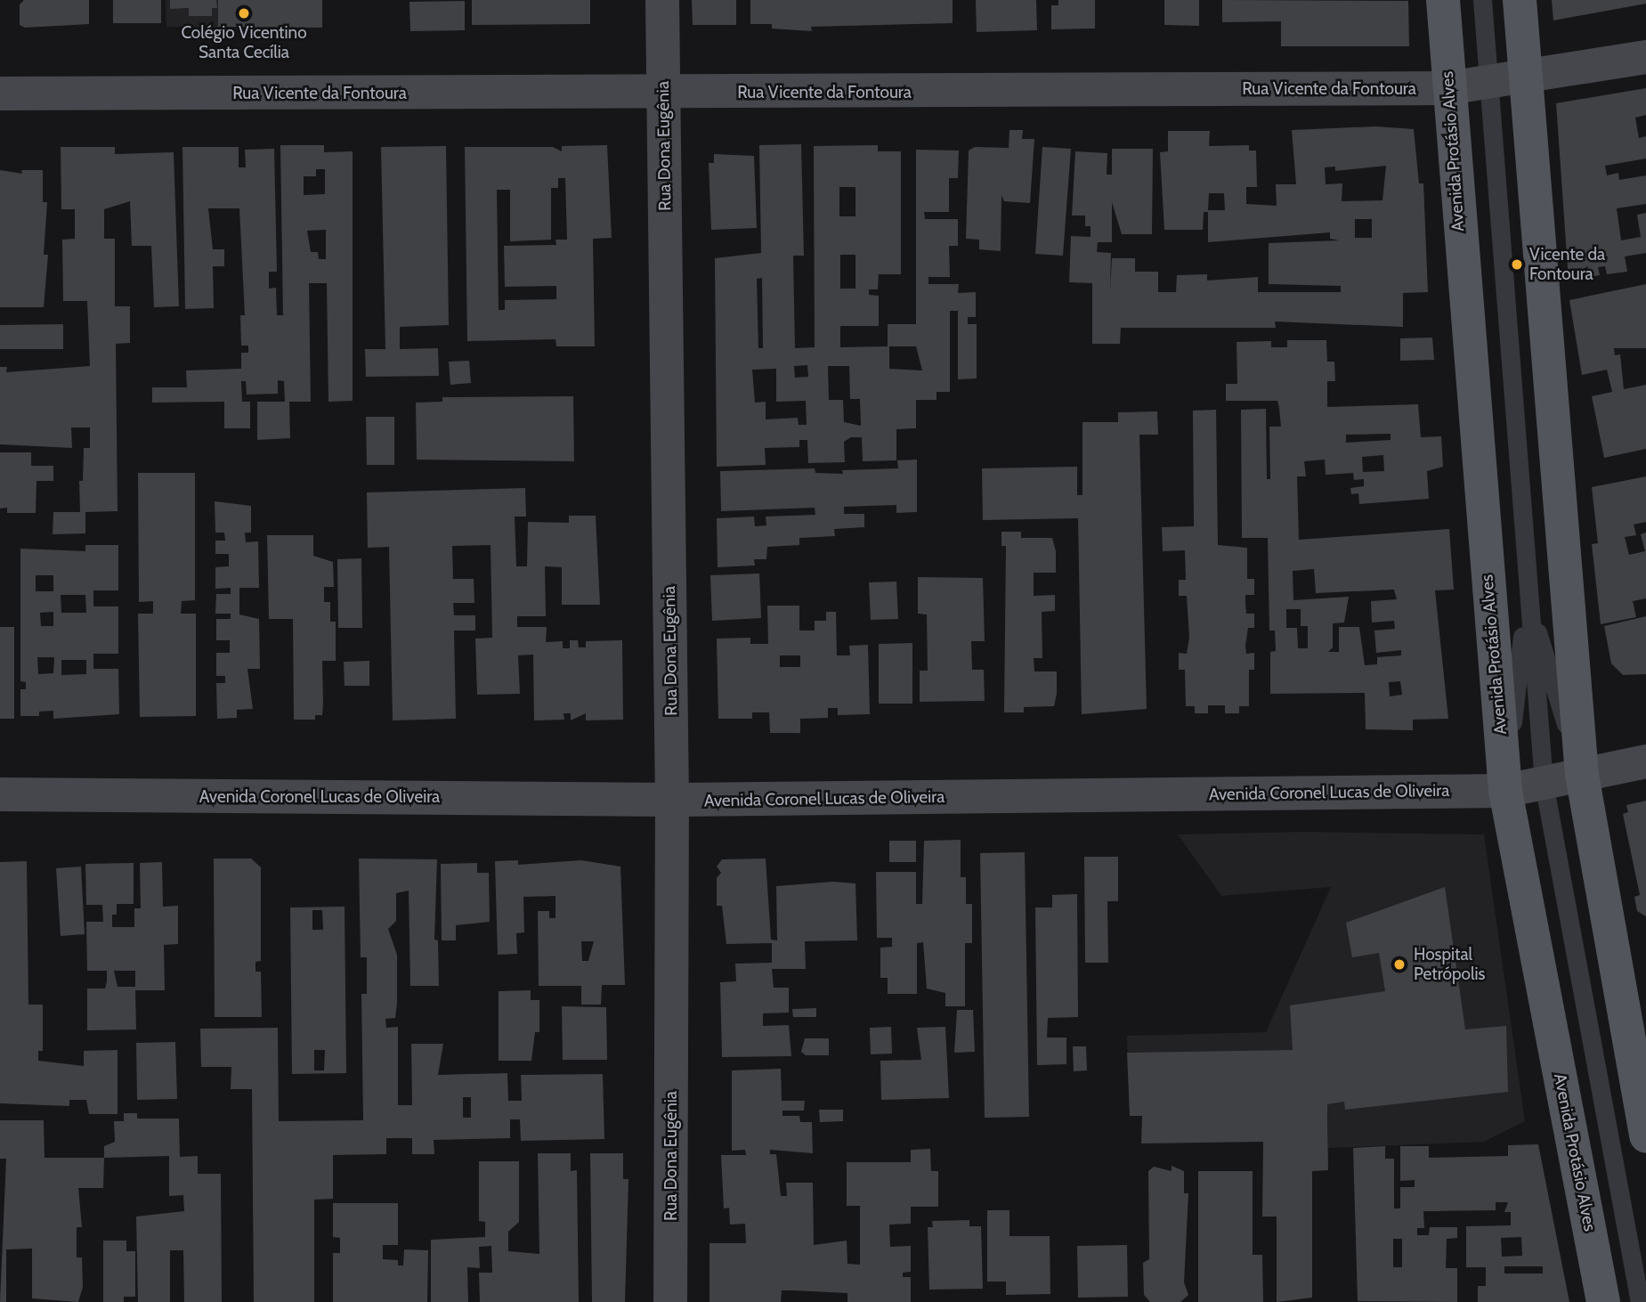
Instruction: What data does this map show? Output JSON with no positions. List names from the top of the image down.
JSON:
{
  "streets": {
    "main road": ["Avenida Protásio Alves"],
    "street": ["Rua Vicente da Fontoura", "Rua Dona Eugênia", "Avenida Coronel Lucas de Oliveira"]
  },
  "crossings": [
    ["Rua Vicente da Fontoura", "Rua Dona Eugênia"],
    ["Rua Vicente da Fontoura", "Avenida Protásio Alves"],
    ["Rua Dona Eugênia", "Avenida Coronel Lucas de Oliveira"],
    ["Avenida Protásio Alves", "Avenida Coronel Lucas de Oliveira"]
  ],
  "places": ["Colégio Vicentino Santa Cecília", "Vicente da Fontoura", "Hospital Petrópolis"]
}
